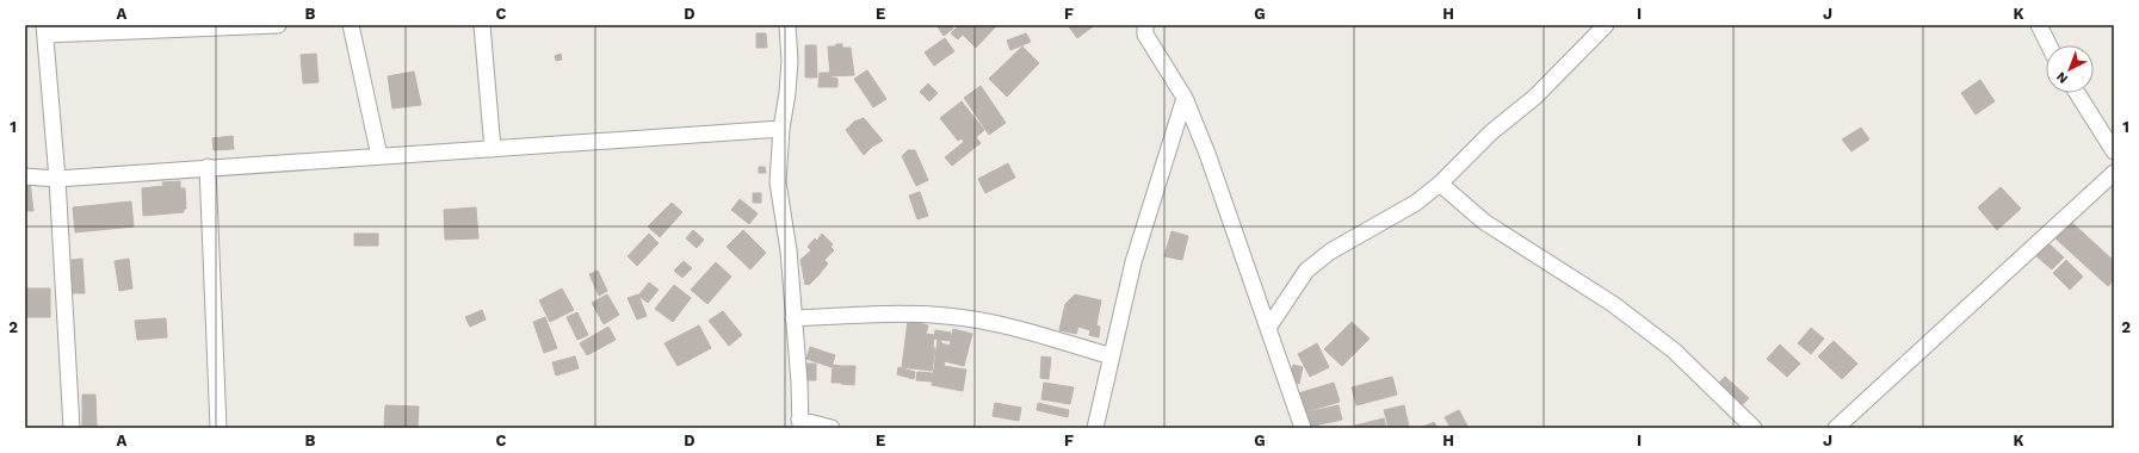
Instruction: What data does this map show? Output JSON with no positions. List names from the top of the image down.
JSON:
{
  "north": "bottom left",
  "grid": {
    "columns": [
      "A",
      "B",
      "C",
      "D",
      "E",
      "F",
      "G",
      "H",
      "I",
      "J",
      "K"
    ],
    "rows": ["1", "2"]
  }
}
